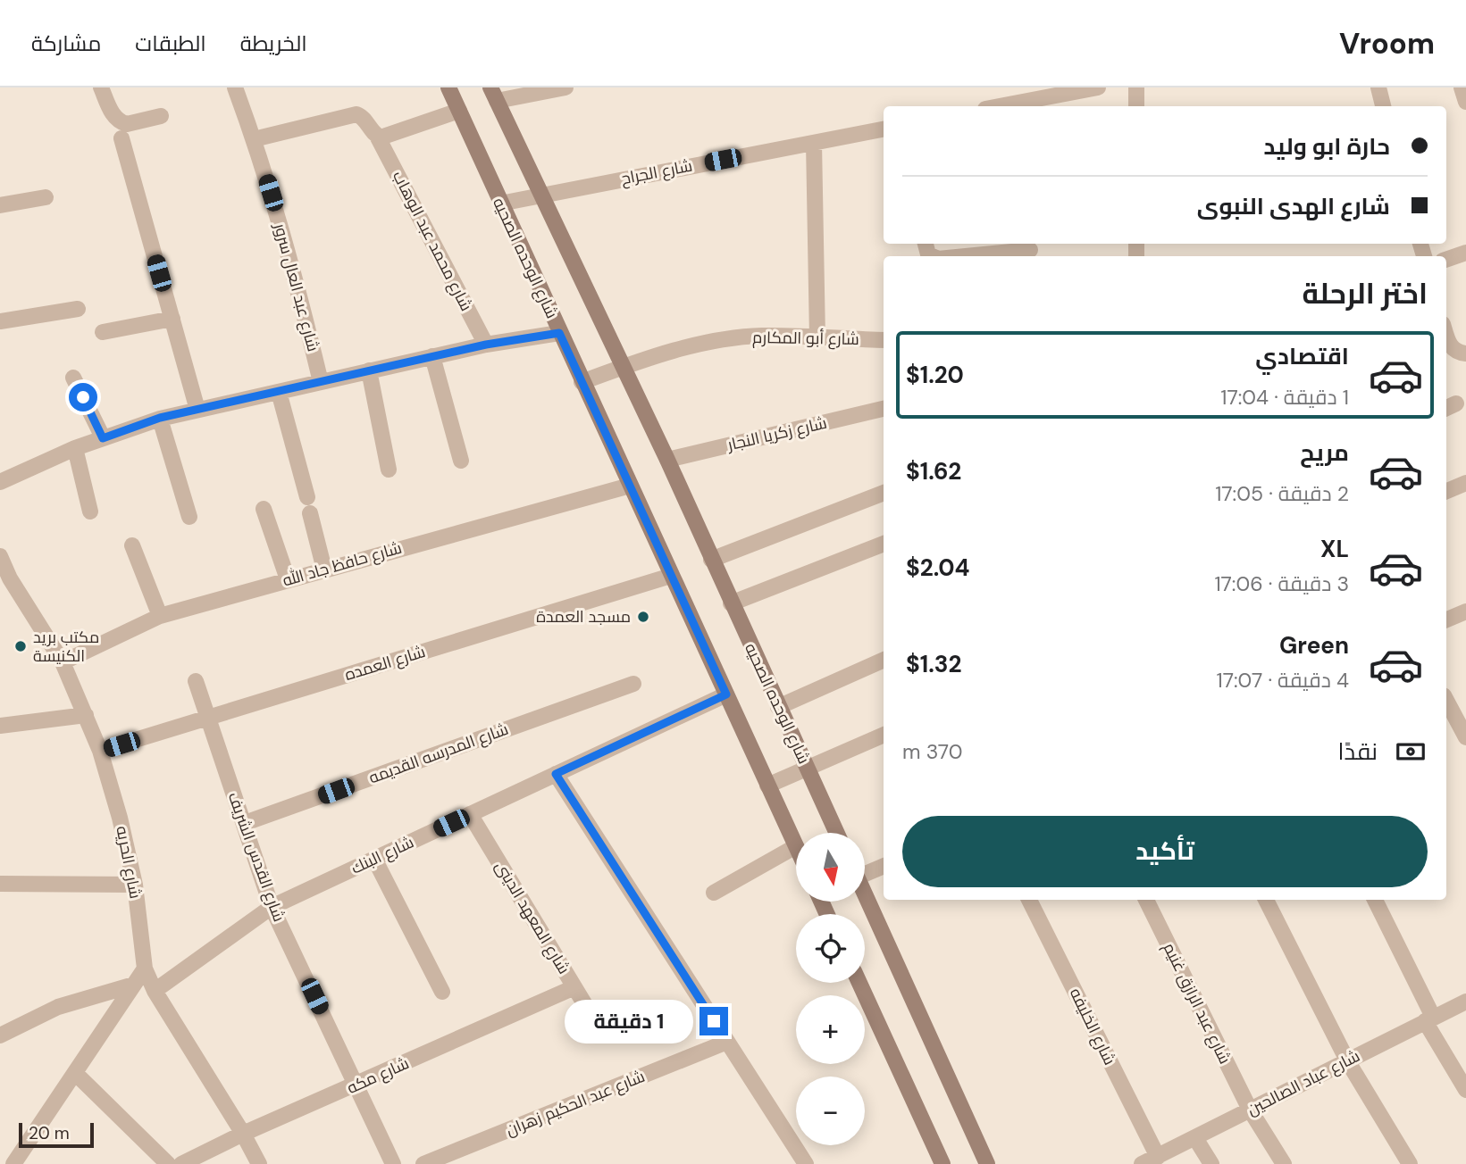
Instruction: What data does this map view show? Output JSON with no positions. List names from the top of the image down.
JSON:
{
  "streets": {
    "main road": ["شارع الوحده الصحيه"],
    "street": [
      "شارع الجراح",
      "شارع محمد عبد الوهاب",
      "شارع عبد العال سرور",
      "شارع أبو المكارم",
      "شارع زكريا النجار",
      "شارع حافظ جاد الله",
      "شارع العمده",
      "شارع المدرسه القديمه",
      "شارع البنك",
      "شارع القدس الشريف",
      "شارع الحريه",
      "شارع المعهد الدينى",
      "شارع عبد الرازق غنيم",
      "شارع الخليفه",
      "شارع مكه",
      "شارع عباد الصالحين",
      "شارع عبد الحكيم زهران"
    ]
  },
  "crossings": [
    ["شارع الجراح", "شارع الوحده الصحيه"],
    ["شارع محمد عبد الوهاب", "شارع عبد العال سرور"],
    ["شارع الوحده الصحيه", "شارع أبو المكارم"],
    ["شارع الوحده الصحيه", "شارع زكريا النجار"],
    ["شارع الوحده الصحيه", "شارع حافظ جاد الله"],
    ["شارع الوحده الصحيه", "شارع العمده"],
    ["شارع الوحده الصحيه", "شارع البنك"],
    ["شارع حافظ جاد الله", "شارع الحريه"],
    ["شارع العمده", "شارع القدس الشريف"],
    ["شارع العمده", "شارع الحريه"],
    ["شارع المدرسه القديمه", "شارع القدس الشريف"],
    ["شارع البنك", "شارع القدس الشريف"],
    ["شارع البنك", "شارع الحريه"],
    ["شارع البنك", "شارع المعهد الدينى"],
    ["شارع القدس الشريف", "شارع مكه"],
    ["شارع الحريه", "شارع مكه"],
    ["شارع المعهد الدينى", "شارع مكه"],
    ["شارع عبد الرازق غنيم", "شارع عباد الصالحين"],
    ["شارع الخليفه", "شارع عباد الصالحين"]
  ],
  "places": ["مسجد العمدة", "مكتب بريد الكنيسة"],
  "scale_bar": "20 m",
  "north": "bottom",
  "page": {
    "header": "Vroom",
    "nav": ["الخريطة", "الطبقات", "مشاركة"],
    "banner": ["حارة ابو وليد", "شارع الهدى النبوى"],
    "heading": "اختر الرحلة",
    "list": [
      {
        "name": "اقتصادي",
        "note": "1 دقيقة · 17:04",
        "value": "$1.20"
      },
      {
        "name": "مريح",
        "note": "2 دقيقة · 17:05",
        "value": "$1.62"
      },
      {
        "name": "XL",
        "note": "3 دقيقة · 17:06",
        "value": "$2.04"
      },
      {
        "name": "Green",
        "note": "4 دقيقة · 17:07",
        "value": "$1.32"
      }
    ],
    "pay": ["نقدًا", "370 m"],
    "buttons": "تأكيد",
    "map_buttons": ["+", "−"],
    "bubble": "1 دقيقة",
    "scale": "20 m"
  }
}
